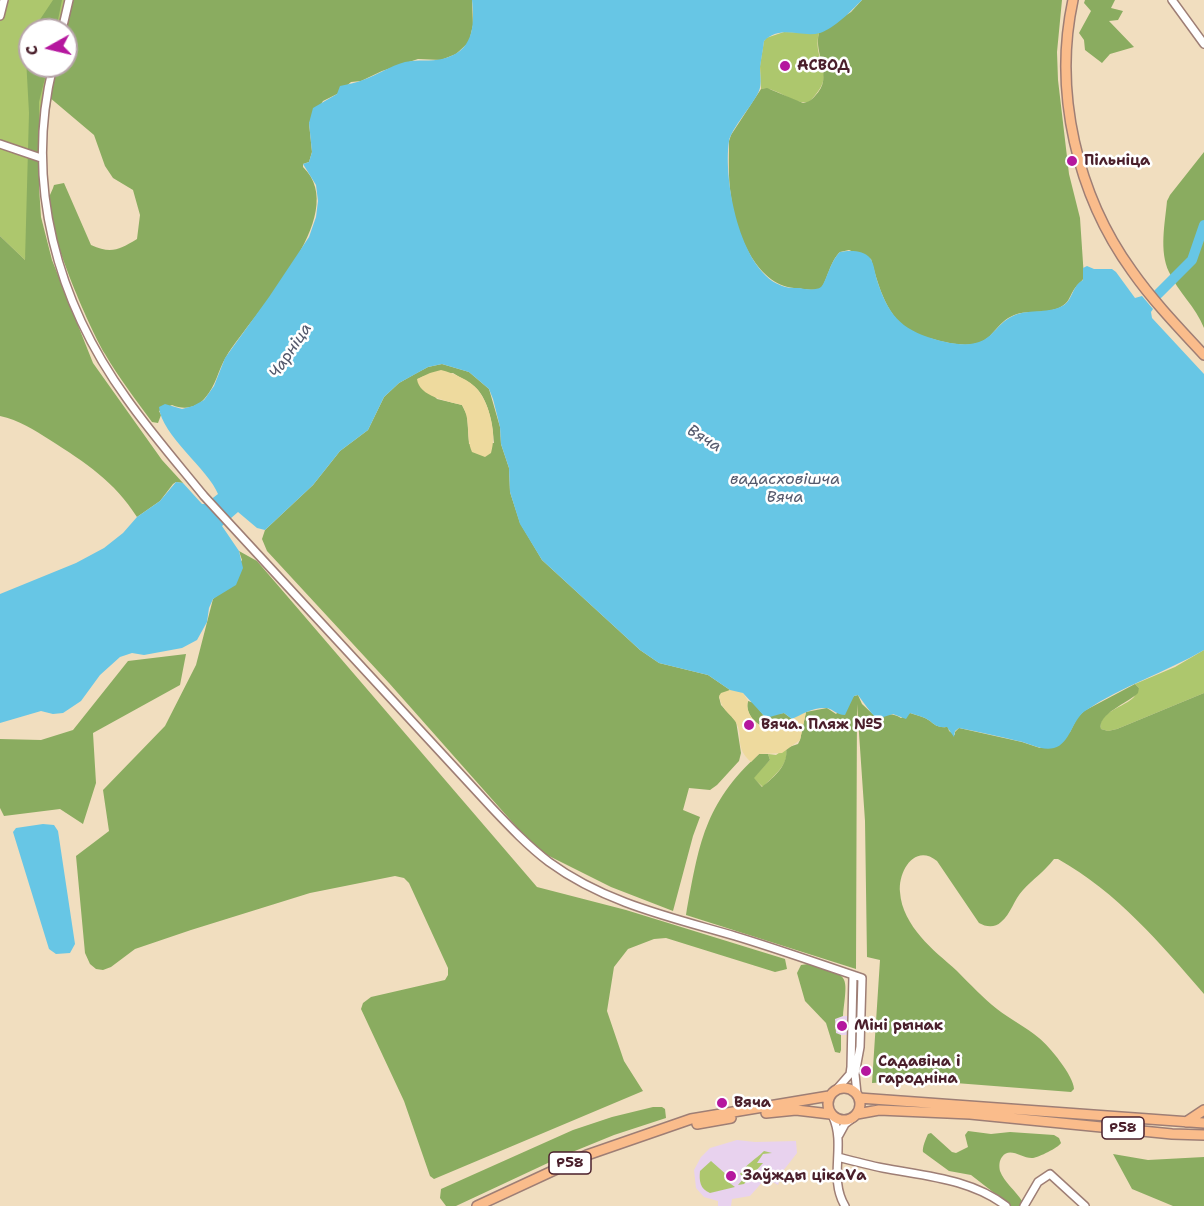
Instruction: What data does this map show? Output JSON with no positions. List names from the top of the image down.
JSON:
{
  "streets": {
    "main road": ["Р58"]
  },
  "water": ["Чарніца", "Вяча", "вадасховішча Вяча"],
  "places": [
    "АСВОД",
    "Пільніца",
    "Вяча. Пляж №5",
    "Міні рынак",
    "Садавіна і гародніна",
    "Вяча",
    "Заўжды цікаVа"
  ],
  "north": "left"
}
